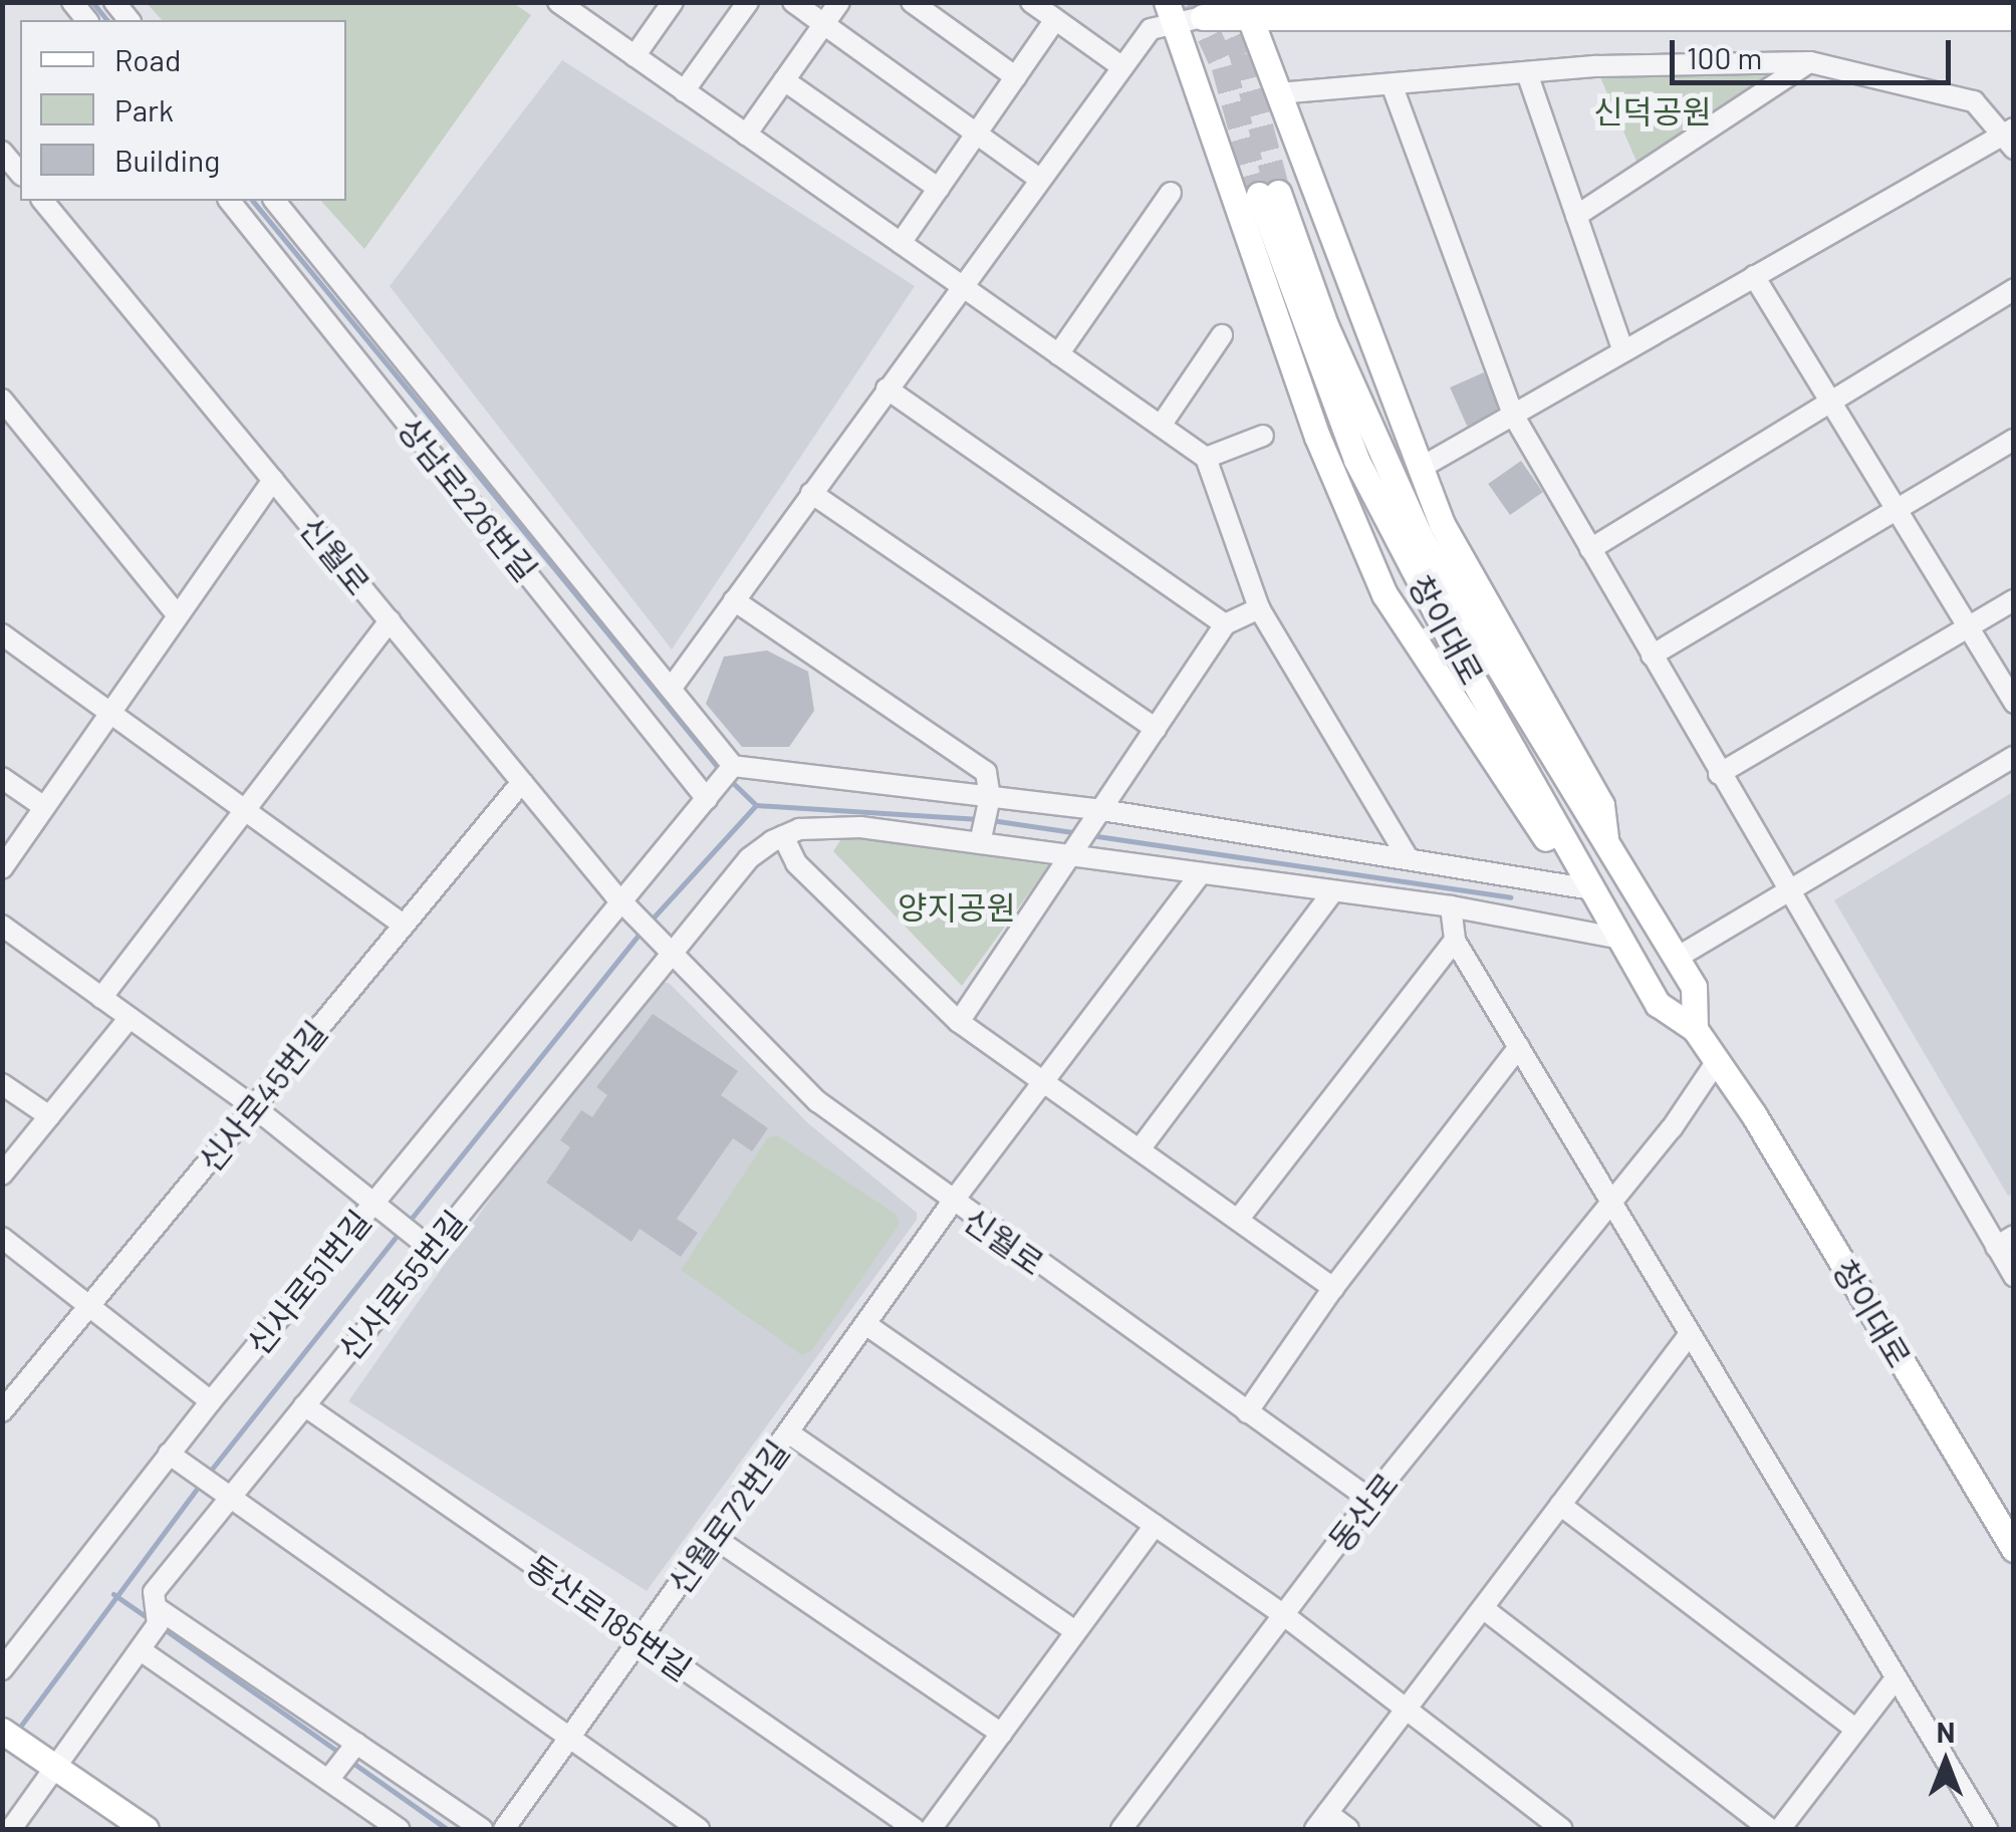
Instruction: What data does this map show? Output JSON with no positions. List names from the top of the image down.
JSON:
{
  "streets": {
    "main road": ["창이대로"],
    "street": [
      "상남로226번길",
      "신월로",
      "신사로45번길",
      "신사로51번길",
      "신사로55번길",
      "동산로",
      "신월로72번길",
      "동산로185번길"
    ]
  },
  "crossings": [
    ["상남로226번길", "신사로51번길"],
    ["신월로", "신사로45번길"],
    ["신월로", "신사로51번길"],
    ["신월로", "신사로55번길"],
    ["신월로", "동산로"],
    ["신월로", "신월로72번길"],
    ["창이대로", "동산로"],
    ["신사로55번길", "동산로185번길"],
    ["신월로72번길", "동산로185번길"]
  ],
  "parks": ["신덕공원", "양지공원"],
  "legend": ["Road", "Park", "Building"],
  "scale_bar": "100 m",
  "north": "top"
}
